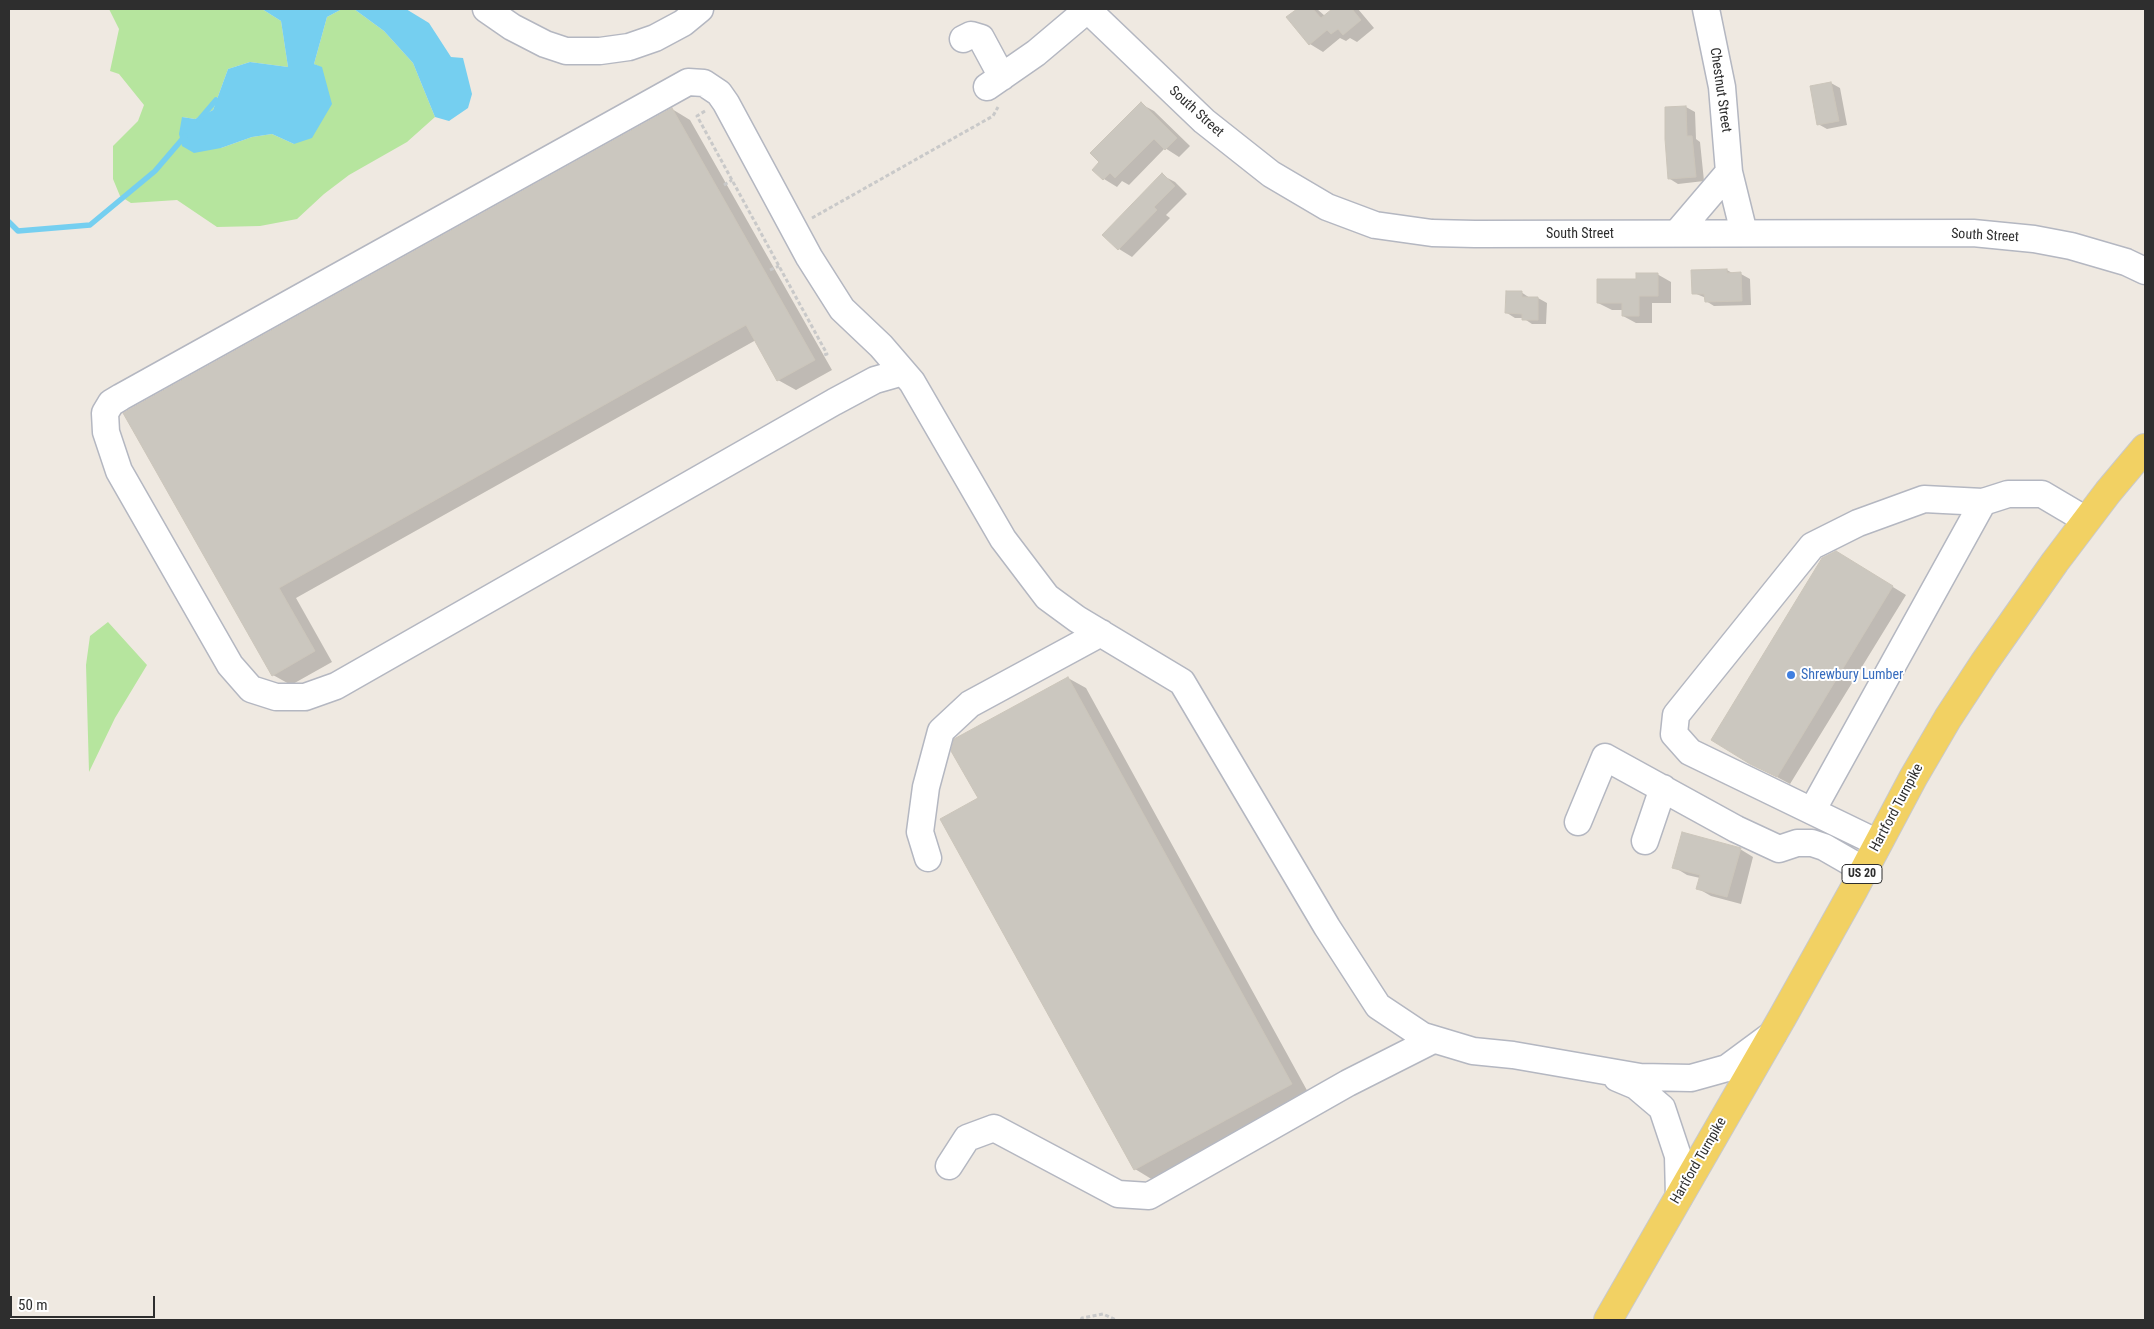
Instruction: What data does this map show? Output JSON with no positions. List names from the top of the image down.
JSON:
{
  "streets": {
    "main road": ["Hartford Turnpike", "US 20"],
    "street": ["Chestnut Street", "South Street"]
  },
  "crossings": [
    ["Chestnut Street", "South Street"]
  ],
  "places": ["Shrewbury Lumber"],
  "scale_bar": "50 m"
}
